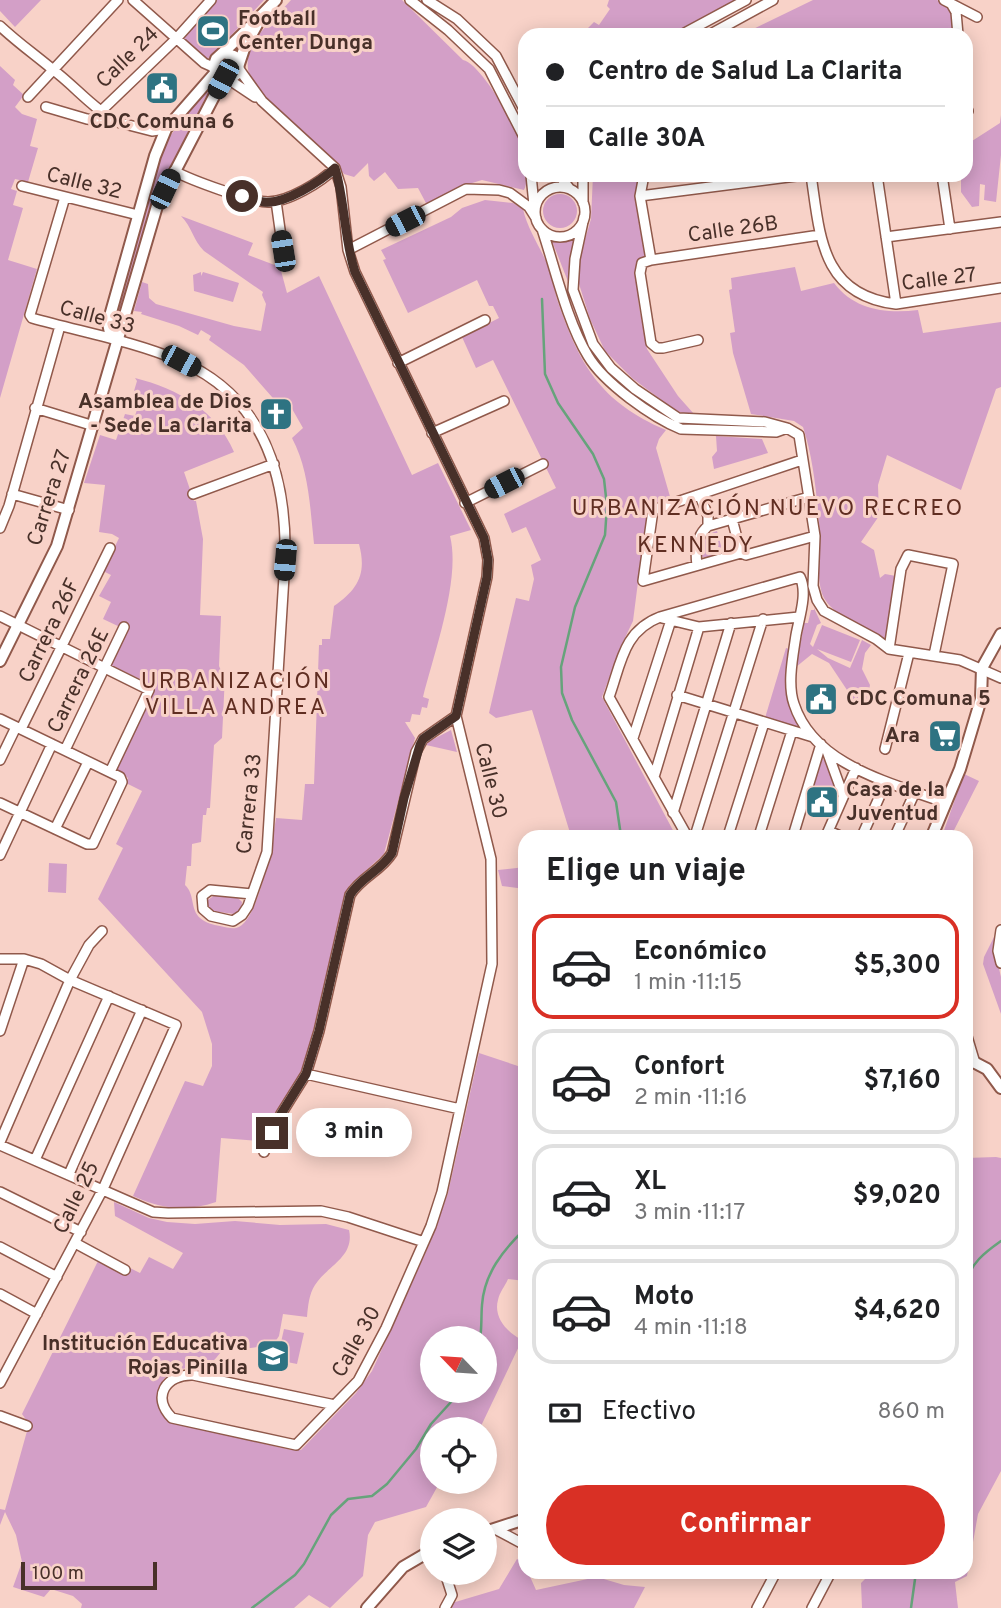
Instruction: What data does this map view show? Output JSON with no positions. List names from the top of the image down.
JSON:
{
  "streets": {
    "street": [
      "Calle 24",
      "Calle 32",
      "Calle 26B",
      "Calle 27",
      "Calle 33",
      "Carrera 27",
      "Carrera 26F",
      "Carrera 26E",
      "Calle 30",
      "Carrera 33",
      "Calle 25"
    ]
  },
  "crossings": [
    ["Calle 32", "Calle 33"],
    ["Calle 26B", "Calle 27"],
    ["Calle 33", "Carrera 27"],
    ["Calle 33", "Carrera 33"]
  ],
  "districts": ["URBANIZACIÓN NUEVO RECREO", "KENNEDY", "URBANIZACIÓN VILLA ANDREA"],
  "places": {
    "sports": ["Football Center Dunga"],
    "public building": ["CDC Comuna 6", "CDC Comuna 5", "Casa de la Juventud"],
    "church": ["Asamblea de Dios - Sede La Clarita"],
    "supermarket": ["Ara"],
    "school or university": ["Institución Educativa Rojas Pinilla"]
  },
  "scale_bar": "100 m",
  "north": "top left",
  "page": {
    "banner": ["Centro de Salud La Clarita", "Calle 30A"],
    "heading": "Elige un viaje",
    "list": [
      {
        "name": "Económico",
        "note": "1 min · 11:15",
        "value": "$5,300"
      },
      {
        "name": "Confort",
        "note": "2 min · 11:16",
        "value": "$7,160"
      },
      {
        "name": "XL",
        "note": "3 min · 11:17",
        "value": "$9,020"
      },
      {
        "name": "Moto",
        "note": "4 min · 11:18",
        "value": "$4,620"
      }
    ],
    "bubble": "3 min",
    "pay": ["Efectivo", "860 m"],
    "buttons": "Confirmar",
    "scale": "100 m"
  }
}
